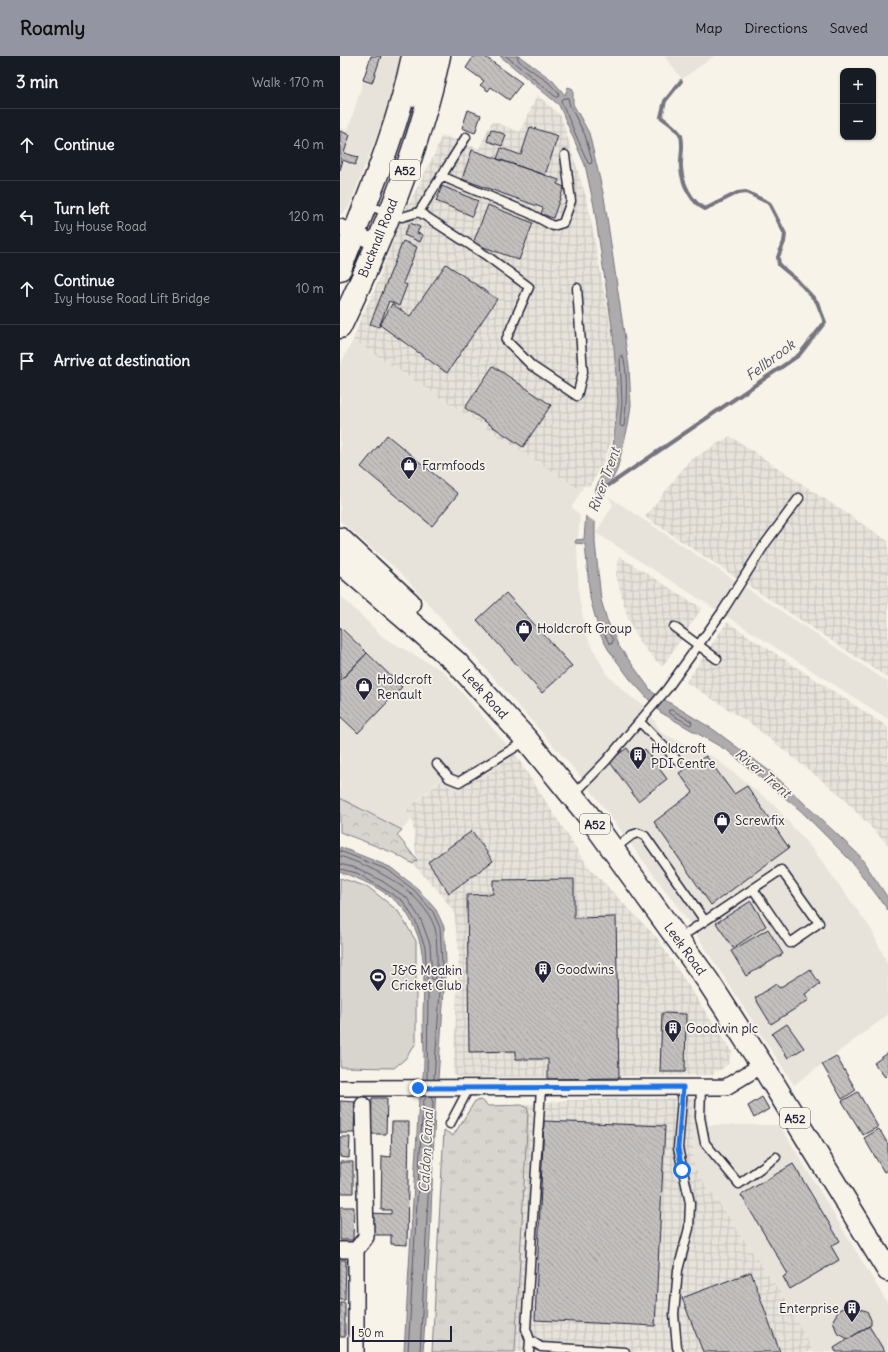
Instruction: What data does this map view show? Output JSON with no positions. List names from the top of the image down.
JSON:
{
  "streets": {
    "main road": ["A52", "Bucknall Road", "Leek Road"]
  },
  "crossings": [
    ["A52", "Bucknall Road"]
  ],
  "water": ["Fellbrook", "River Trent", "Caldon Canal"],
  "places": {
    "shop": [
      "Farmfoods",
      "Holdcroft Group",
      "Holdcroft Renault",
      "Screwfix"
    ],
    "building": [
      "Holdcroft PDI Centre",
      "Goodwins",
      "Goodwin plc",
      "Enterprise"
    ],
    "sports": ["J&G Meakin Cricket Club"]
  },
  "scale_bar": "50 m",
  "page": {
    "header": "Roamly",
    "nav": ["Map", "Directions", "Saved"],
    "heading": ["3 min", "Walk · 170 m"],
    "map_buttons": ["+", "−"],
    "list": [
      ["Continue", "40 m"],
      ["Turn left", "Ivy House Road", "120 m"],
      ["Continue", "Ivy House Road Lift Bridge", "10 m"],
      "Arrive at destination"
    ],
    "scale": "50 m"
  }
}
